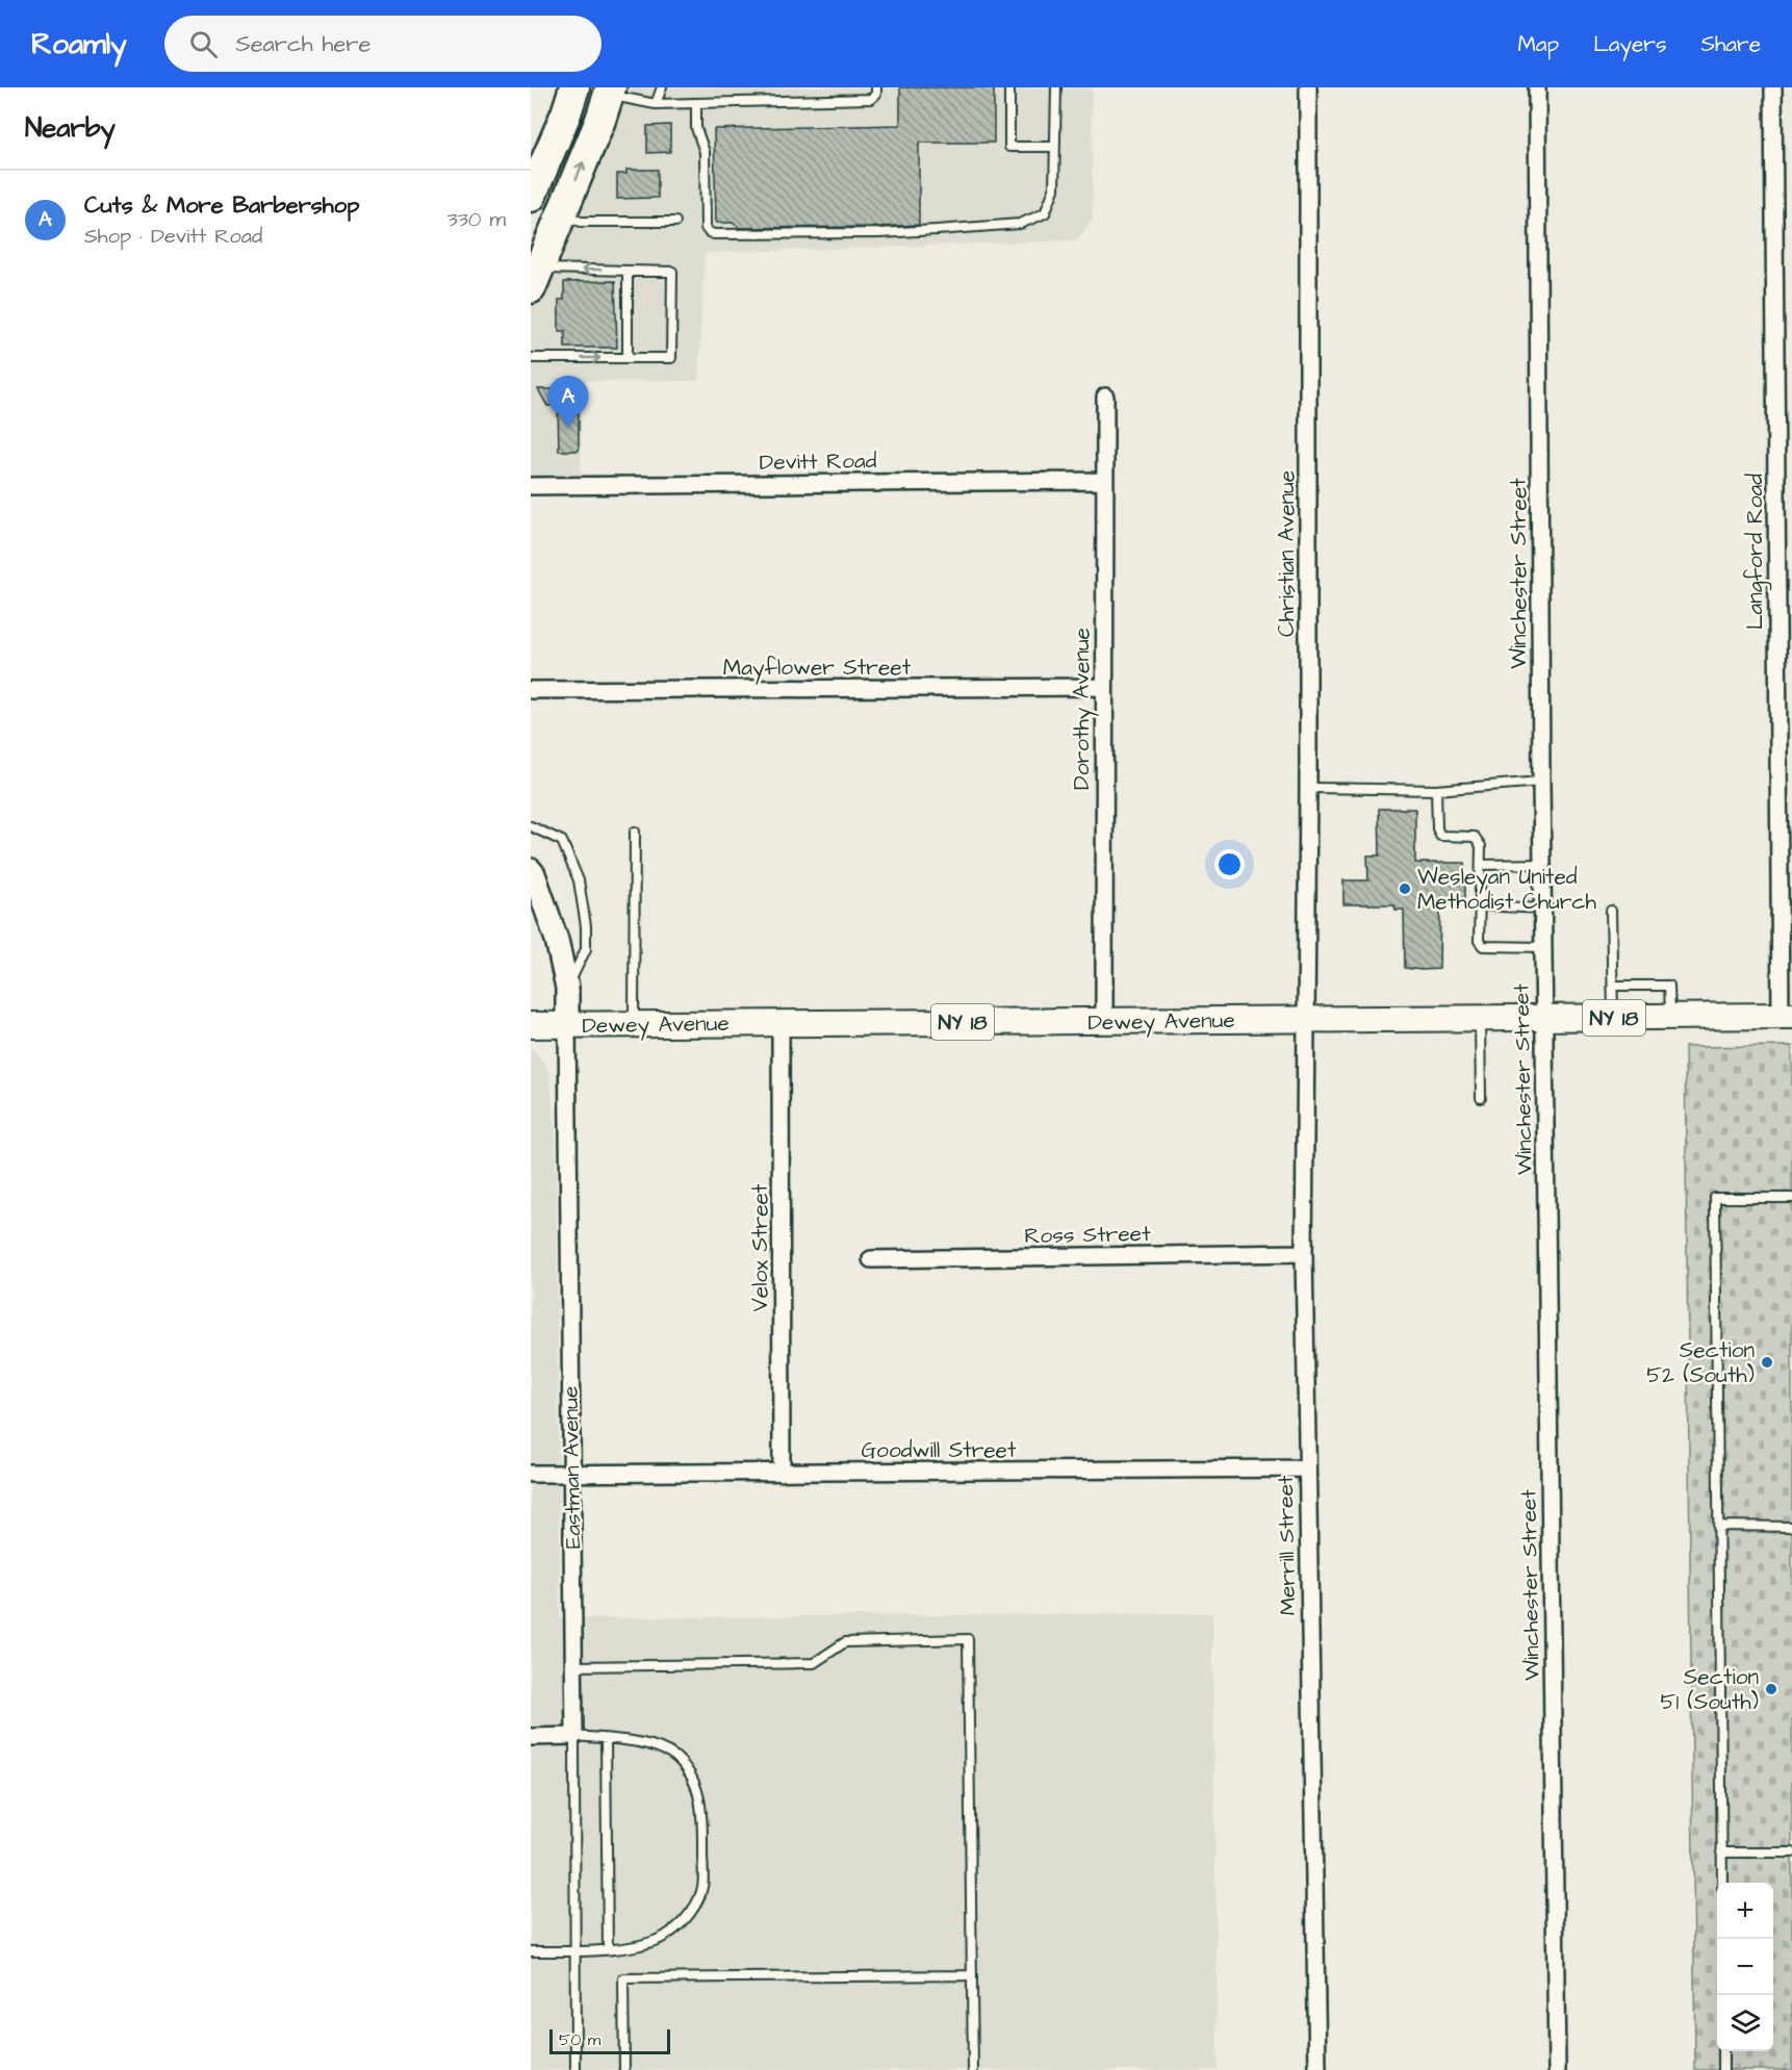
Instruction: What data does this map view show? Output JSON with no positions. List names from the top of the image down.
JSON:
{
  "streets": {
    "main road": ["NY 18", "Dewey Avenue"],
    "street": [
      "Devitt Road",
      "Langford Road",
      "Christian Avenue",
      "Winchester Street",
      "Mayflower Street",
      "Dorothy Avenue",
      "Ross Street",
      "Velox Street",
      "Goodwill Street",
      "Eastman Avenue",
      "Merrill Street"
    ]
  },
  "crossings": [
    ["Devitt Road", "Dorothy Avenue"],
    ["Langford Road", "Dewey Avenue"],
    ["Christian Avenue", "Dewey Avenue"],
    ["Christian Avenue", "Merrill Street"],
    ["Winchester Street", "Dewey Avenue"],
    ["Mayflower Street", "Dorothy Avenue"],
    ["Dorothy Avenue", "Dewey Avenue"],
    ["Dewey Avenue", "Velox Street"],
    ["Dewey Avenue", "Eastman Avenue"],
    ["Dewey Avenue", "Merrill Street"],
    ["Ross Street", "Merrill Street"],
    ["Velox Street", "Goodwill Street"],
    ["Goodwill Street", "Eastman Avenue"],
    ["Goodwill Street", "Merrill Street"]
  ],
  "places": ["Wesleyan United Methodist Church", "Section 52 (South)", "Section 51 (South)"],
  "scale_bar": "50 m",
  "page": {
    "header": "Roamly",
    "search": "Search here",
    "nav": ["Map", "Layers", "Share"],
    "heading": "Nearby",
    "list": [
      {
        "mark": "A",
        "name": "Cuts & More Barbershop",
        "note": "Shop · Devitt Road",
        "value": "330 m"
      }
    ],
    "pins": "A",
    "map_buttons": ["+", "−"],
    "scale": "50 m"
  }
}
